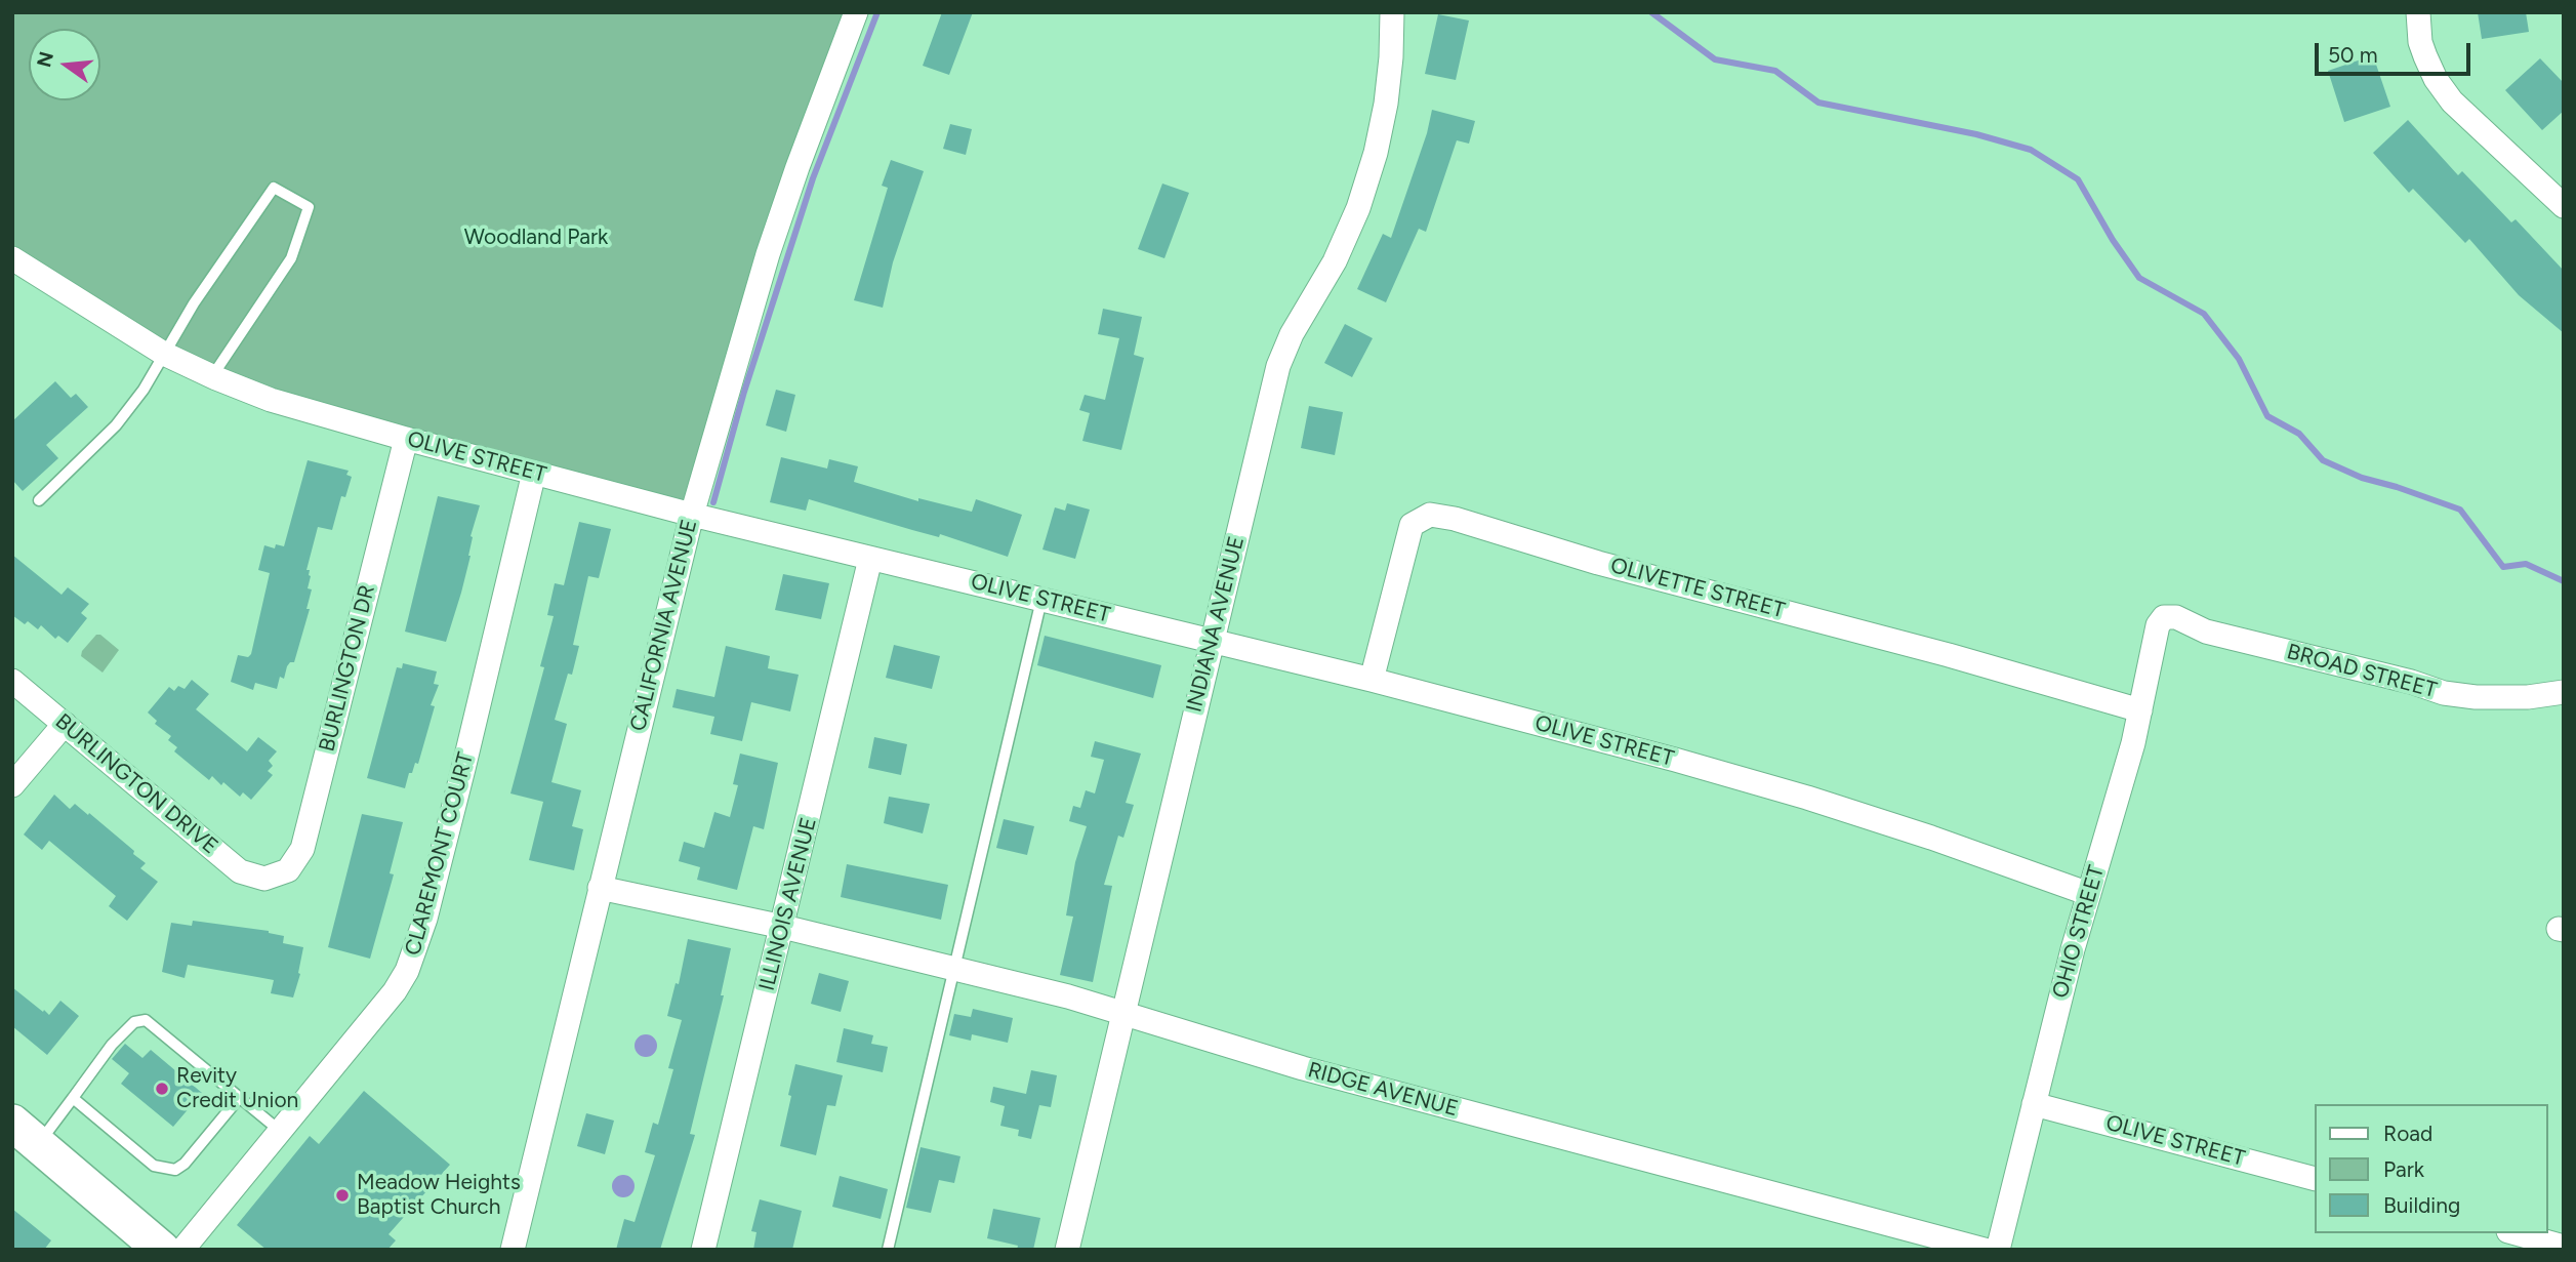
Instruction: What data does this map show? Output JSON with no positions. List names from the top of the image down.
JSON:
{
  "streets": {
    "street": [
      "OLIVE STREET",
      "OLIVETTE STREET",
      "INDIANA AVENUE",
      "CALIFORNIA AVENUE",
      "BURLINGTON DR",
      "BROAD STREET",
      "BURLINGTON DRIVE",
      "CLAREMONT COURT",
      "ILLINOIS AVENUE",
      "OHIO STREET",
      "RIDGE AVENUE"
    ]
  },
  "crossings": [
    ["OLIVE STREET", "OLIVETTE STREET"],
    ["OLIVE STREET", "INDIANA AVENUE"],
    ["OLIVE STREET", "CALIFORNIA AVENUE"],
    ["OLIVE STREET", "BURLINGTON DR"],
    ["OLIVE STREET", "CLAREMONT COURT"],
    ["OLIVE STREET", "ILLINOIS AVENUE"],
    ["OLIVE STREET", "OHIO STREET"],
    ["OLIVETTE STREET", "OHIO STREET"],
    ["INDIANA AVENUE", "RIDGE AVENUE"],
    ["CALIFORNIA AVENUE", "RIDGE AVENUE"],
    ["BURLINGTON DR", "BURLINGTON DRIVE"],
    ["BROAD STREET", "OHIO STREET"],
    ["ILLINOIS AVENUE", "RIDGE AVENUE"]
  ],
  "parks": ["Woodland Park"],
  "places": ["Revity Credit Union", "Meadow Heights Baptist Church"],
  "legend": ["Road", "Park", "Building"],
  "scale_bar": "50 m",
  "north": "left"
}
